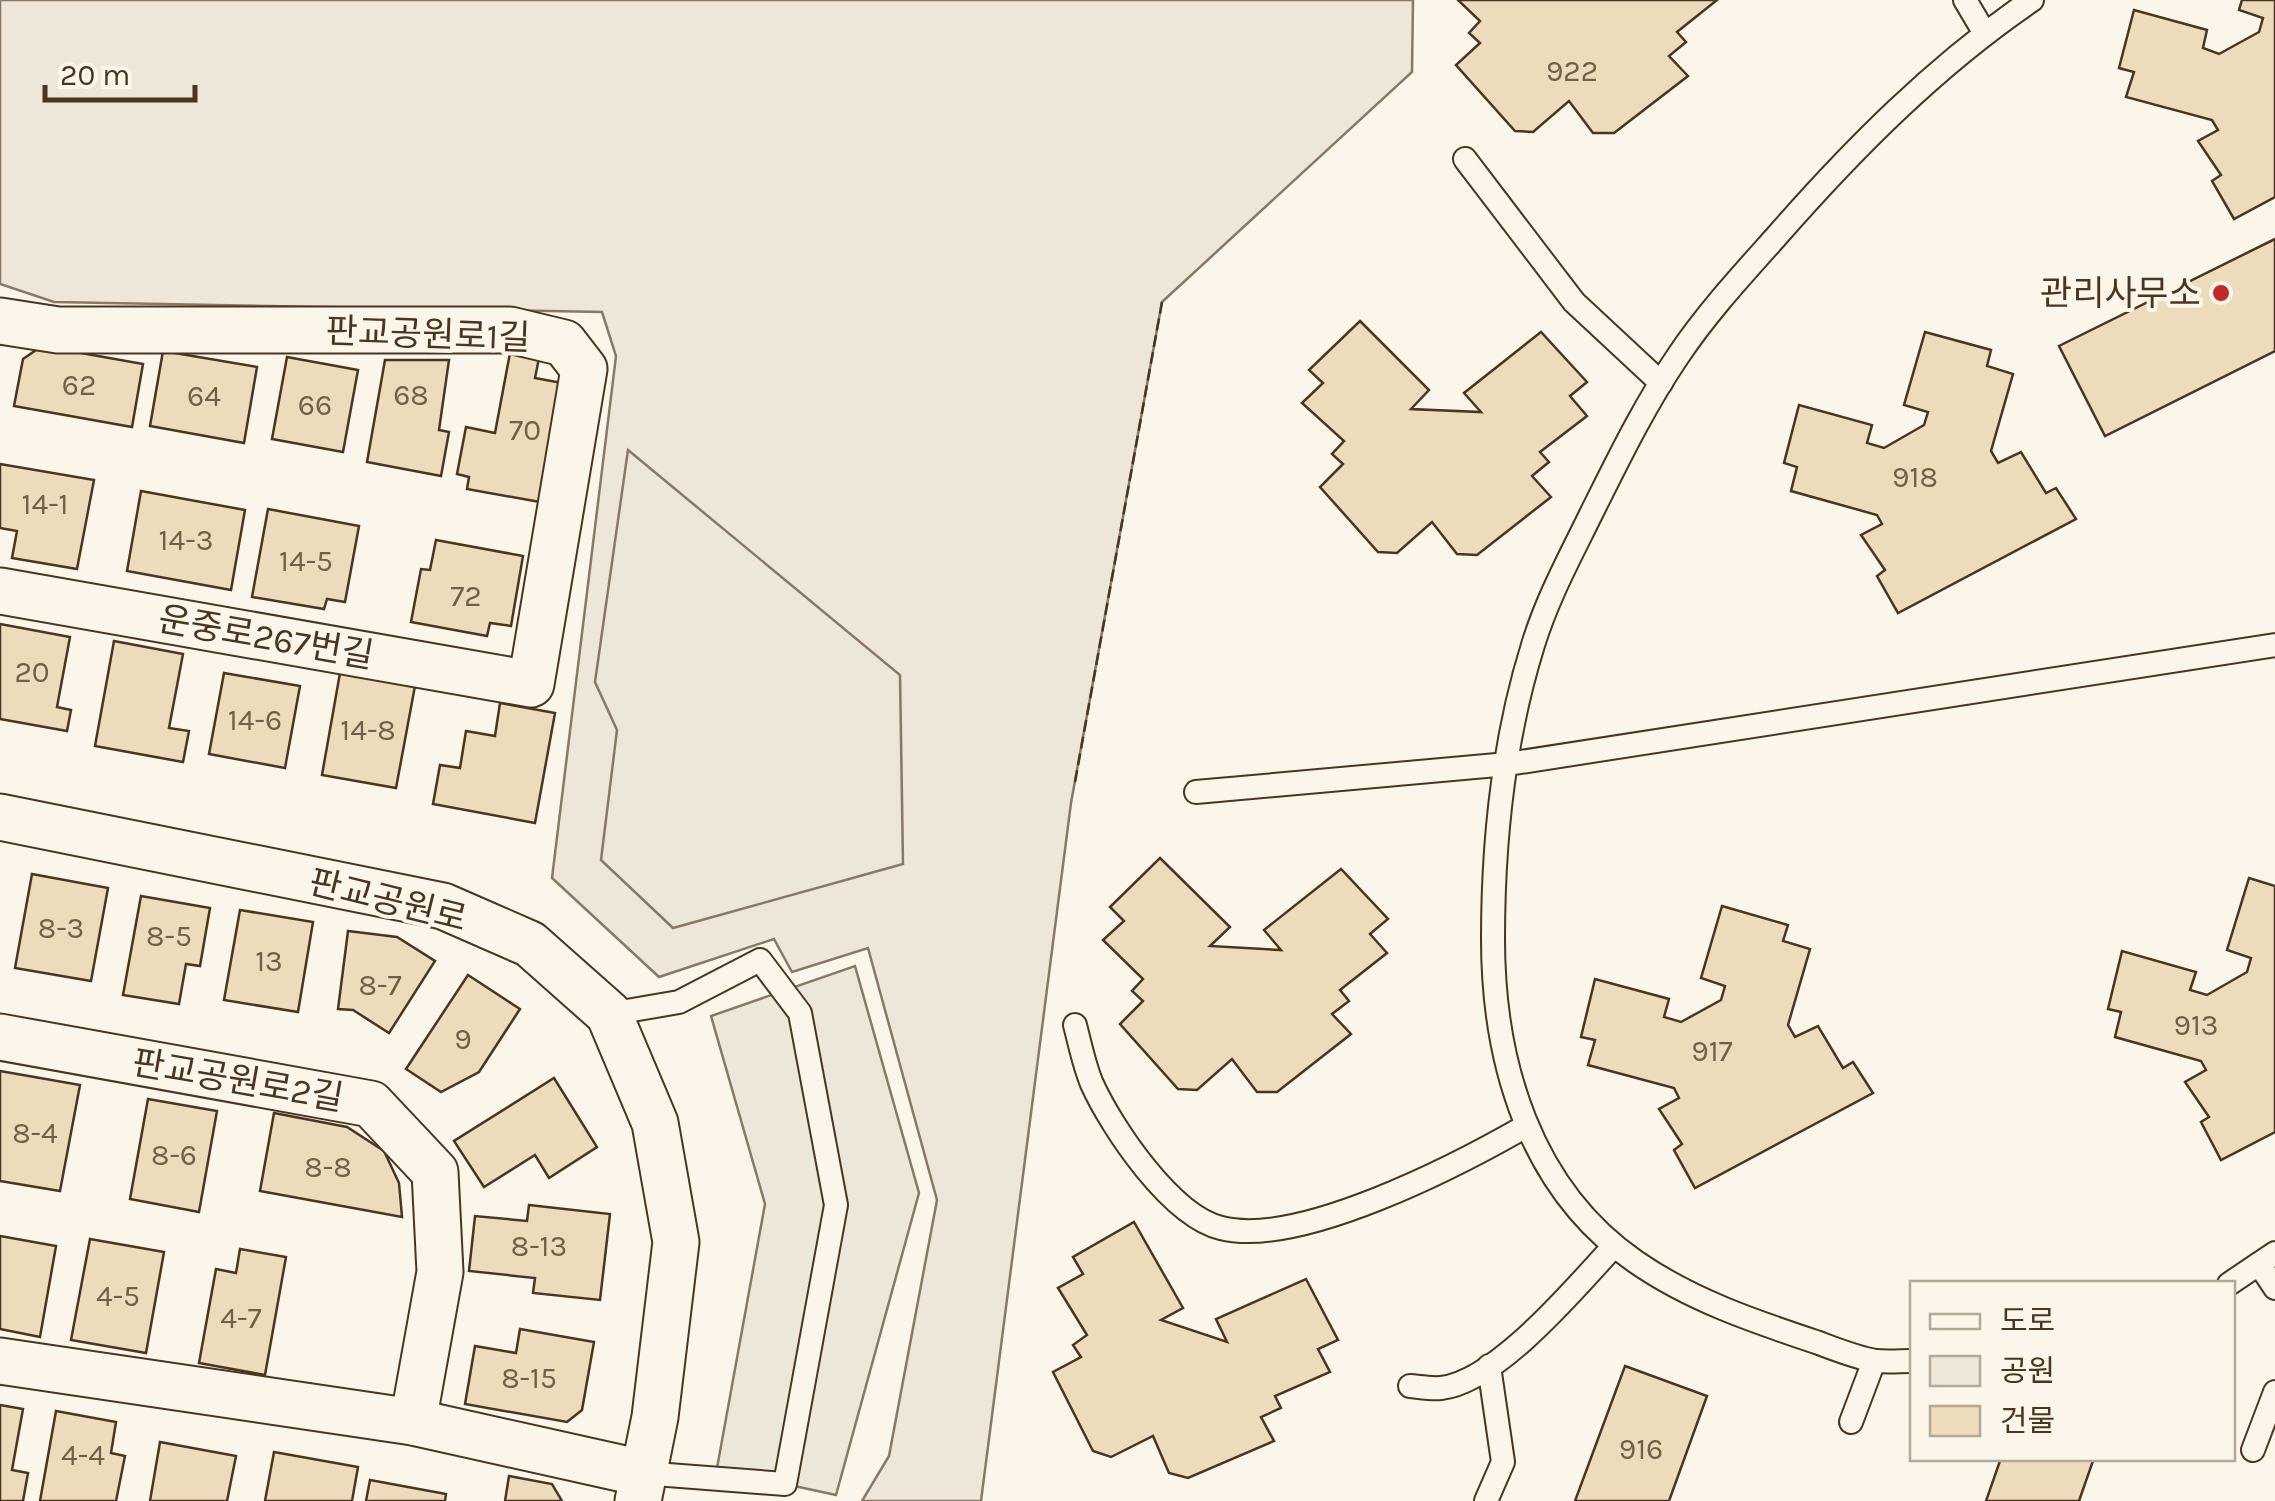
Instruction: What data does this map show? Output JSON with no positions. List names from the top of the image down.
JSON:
{
  "streets": {
    "street": [
      "판교공원로1길",
      "운중로267번길",
      "판교공원로",
      "판교공원로2길"
    ]
  },
  "crossings": [
    ["판교공원로1길", "운중로267번길"]
  ],
  "places": ["관리사무소"],
  "house_numbers": [
    "922",
    "62",
    "68",
    "64",
    "66",
    "70",
    "918",
    "14-1",
    "14-3",
    "14-5",
    "72",
    "20",
    "14-6",
    "14-8",
    "8-3",
    "8-5",
    "13",
    "8-7",
    "913",
    "9",
    "917",
    "8-4",
    "8-6",
    "8-8",
    "8-13",
    "4-5",
    "4-7",
    "8-15",
    "916",
    "4-4"
  ],
  "legend": ["도로", "공원", "건물"],
  "scale_bar": "20 m"
}
